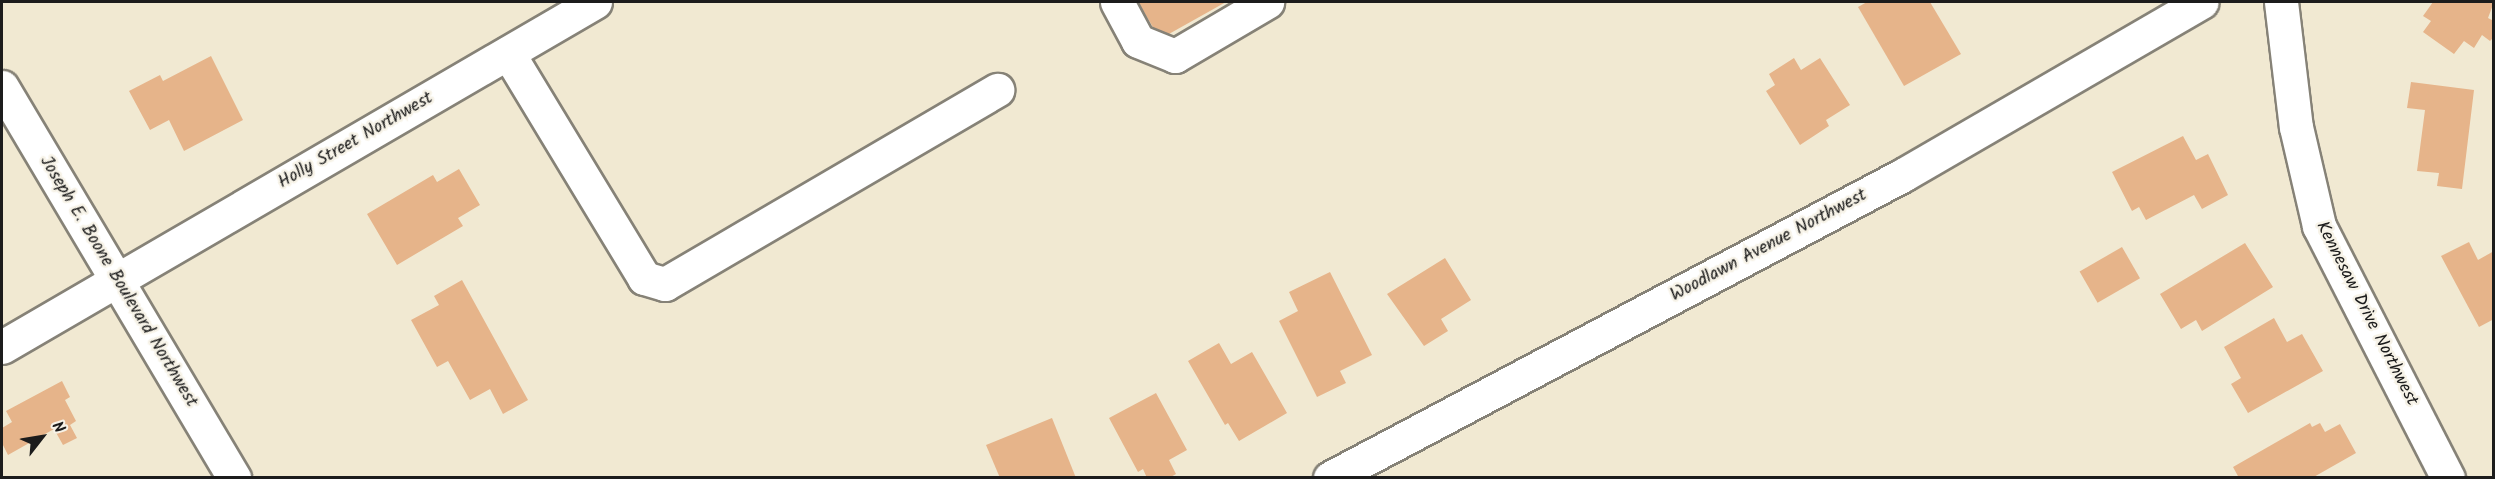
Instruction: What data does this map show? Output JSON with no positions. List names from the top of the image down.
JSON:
{
  "streets": {
    "street": [
      "Holly Street Northwest",
      "Woodlawn Avenue Northwest",
      "Joseph E. Boone Boulevard Northwest",
      "Kennesaw Drive Northwest"
    ]
  },
  "crossings": [
    ["Holly Street Northwest", "Joseph E. Boone Boulevard Northwest"]
  ],
  "north": "top right"
}
